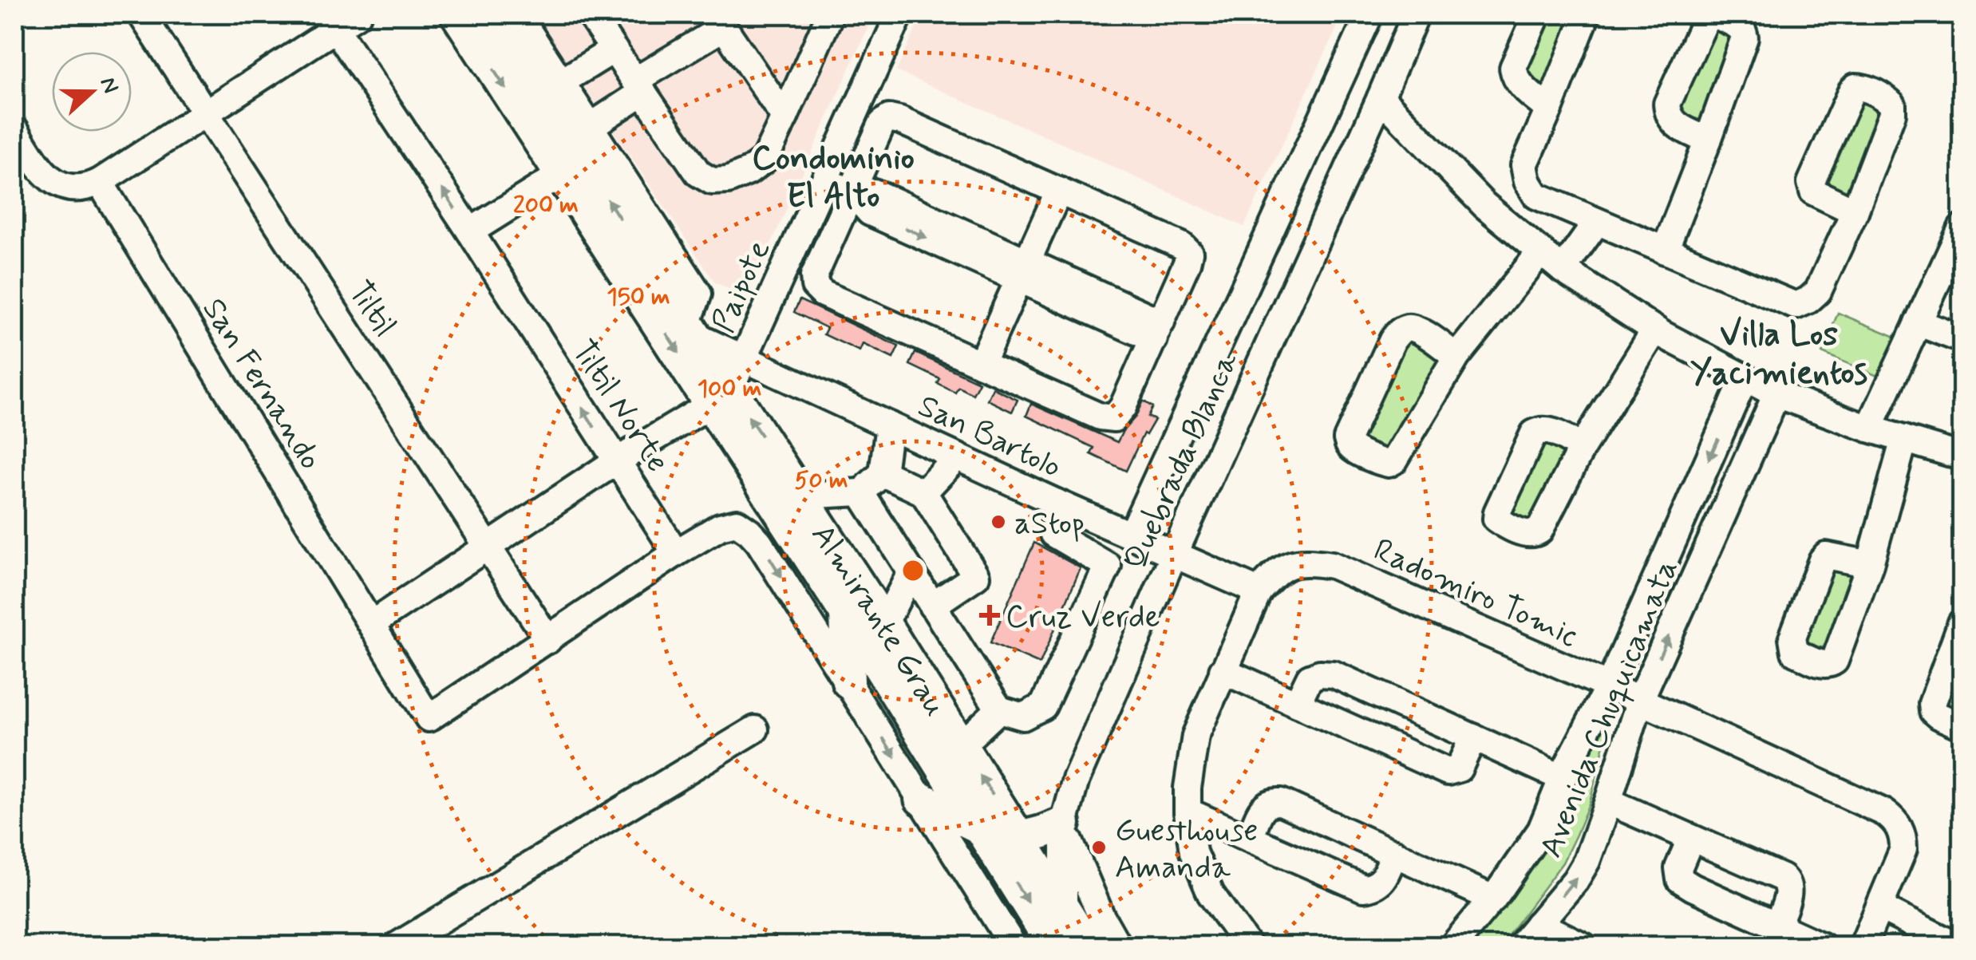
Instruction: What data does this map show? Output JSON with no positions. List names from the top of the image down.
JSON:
{
  "streets": {
    "main road": ["Almirante Grau"],
    "street": [
      "Paipote",
      "Tiltil",
      "San Fernando",
      "Tiltil Norte",
      "San Bartolo",
      "Quebrada Blanca",
      "Radomiro Tomic",
      "Avenida Chuquicamata"
    ]
  },
  "crossings": [
    ["Paipote", "San Bartolo"],
    ["Paipote", "Almirante Grau"],
    ["Tiltil", "San Fernando"],
    ["Tiltil Norte", "Almirante Grau"],
    ["San Bartolo", "Quebrada Blanca"],
    ["San Bartolo", "Radomiro Tomic"],
    ["San Bartolo", "Almirante Grau"],
    ["Quebrada Blanca", "Almirante Grau"],
    ["Radomiro Tomic", "Avenida Chuquicamata"]
  ],
  "districts": ["Condominio El Alto", "Villa Los Yacimientos"],
  "places": {
    "other": ["aStop", "Guesthouse Amanda"],
    "health": ["Cruz Verde"]
  },
  "north": "right",
  "rings": [
    "200 m",
    "150 m",
    "100 m",
    "50 m"
  ]
}
